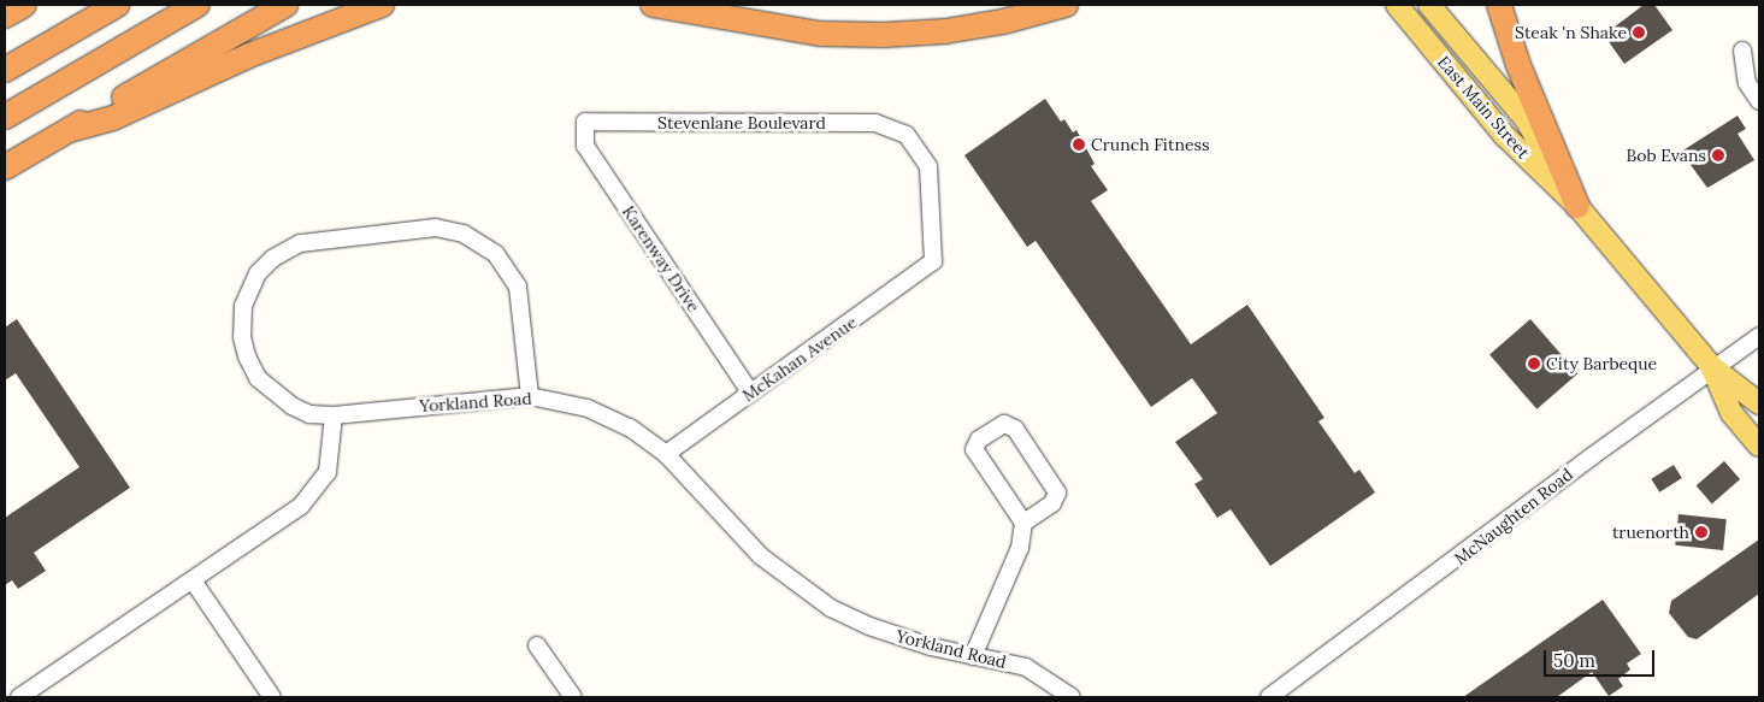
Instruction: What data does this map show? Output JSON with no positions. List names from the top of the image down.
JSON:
{
  "streets": {
    "main road": ["East Main Street"],
    "street": [
      "Stevenlane Boulevard",
      "Karenway Drive",
      "McKahan Avenue",
      "Yorkland Road",
      "McNaughten Road"
    ]
  },
  "crossings": [
    ["East Main Street", "McNaughten Road"],
    ["Stevenlane Boulevard", "Karenway Drive"],
    ["Stevenlane Boulevard", "McKahan Avenue"],
    ["Karenway Drive", "McKahan Avenue"],
    ["McKahan Avenue", "Yorkland Road"]
  ],
  "places": [
    "Steak 'n Shake",
    "Crunch Fitness",
    "Bob Evans",
    "City Barbeque",
    "truenorth"
  ],
  "scale_bar": "50 m"
}
